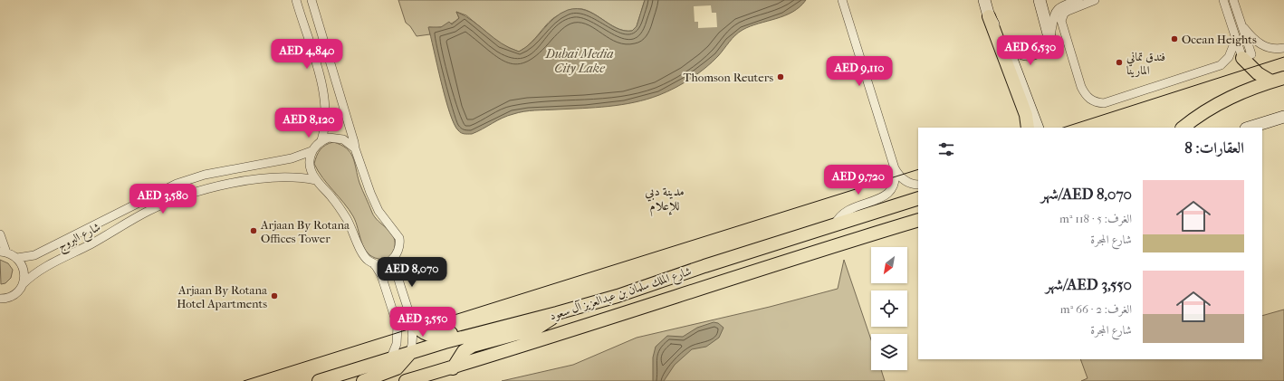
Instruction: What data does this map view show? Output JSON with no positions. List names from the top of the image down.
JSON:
{
  "streets": {
    "main road": ["شارع الملك سلمان بن عبدالعزيز آل سعود"],
    "street": ["شارع البروج"]
  },
  "districts": ["مدينة دبي للإعلام"],
  "water": ["Dubai Media City Lake"],
  "places": [
    "Ocean Heights",
    "فندق تماني المارينا",
    "Thomson Reuters",
    "Arjaan By Rotana Offices Tower",
    "Arjaan By Rotana Hotel Apartments"
  ],
  "north": "bottom left",
  "page": {
    "price": [
      "AED 6,530",
      "AED 4,840",
      "AED 9,110",
      "AED 8,120",
      "AED 9,720",
      "AED 3,580",
      "AED 8,070",
      "AED 3,550"
    ],
    "heading": "العقارات: 8",
    "list": [
      {
        "name": "AED 8,070/شهر",
        "note": "الغرف: 5 · 118 m² · شارع المجرة"
      },
      {
        "name": "AED 3,550/شهر",
        "note": "الغرف: 2 · 66 m² · شارع المجرة"
      }
    ]
  }
}
